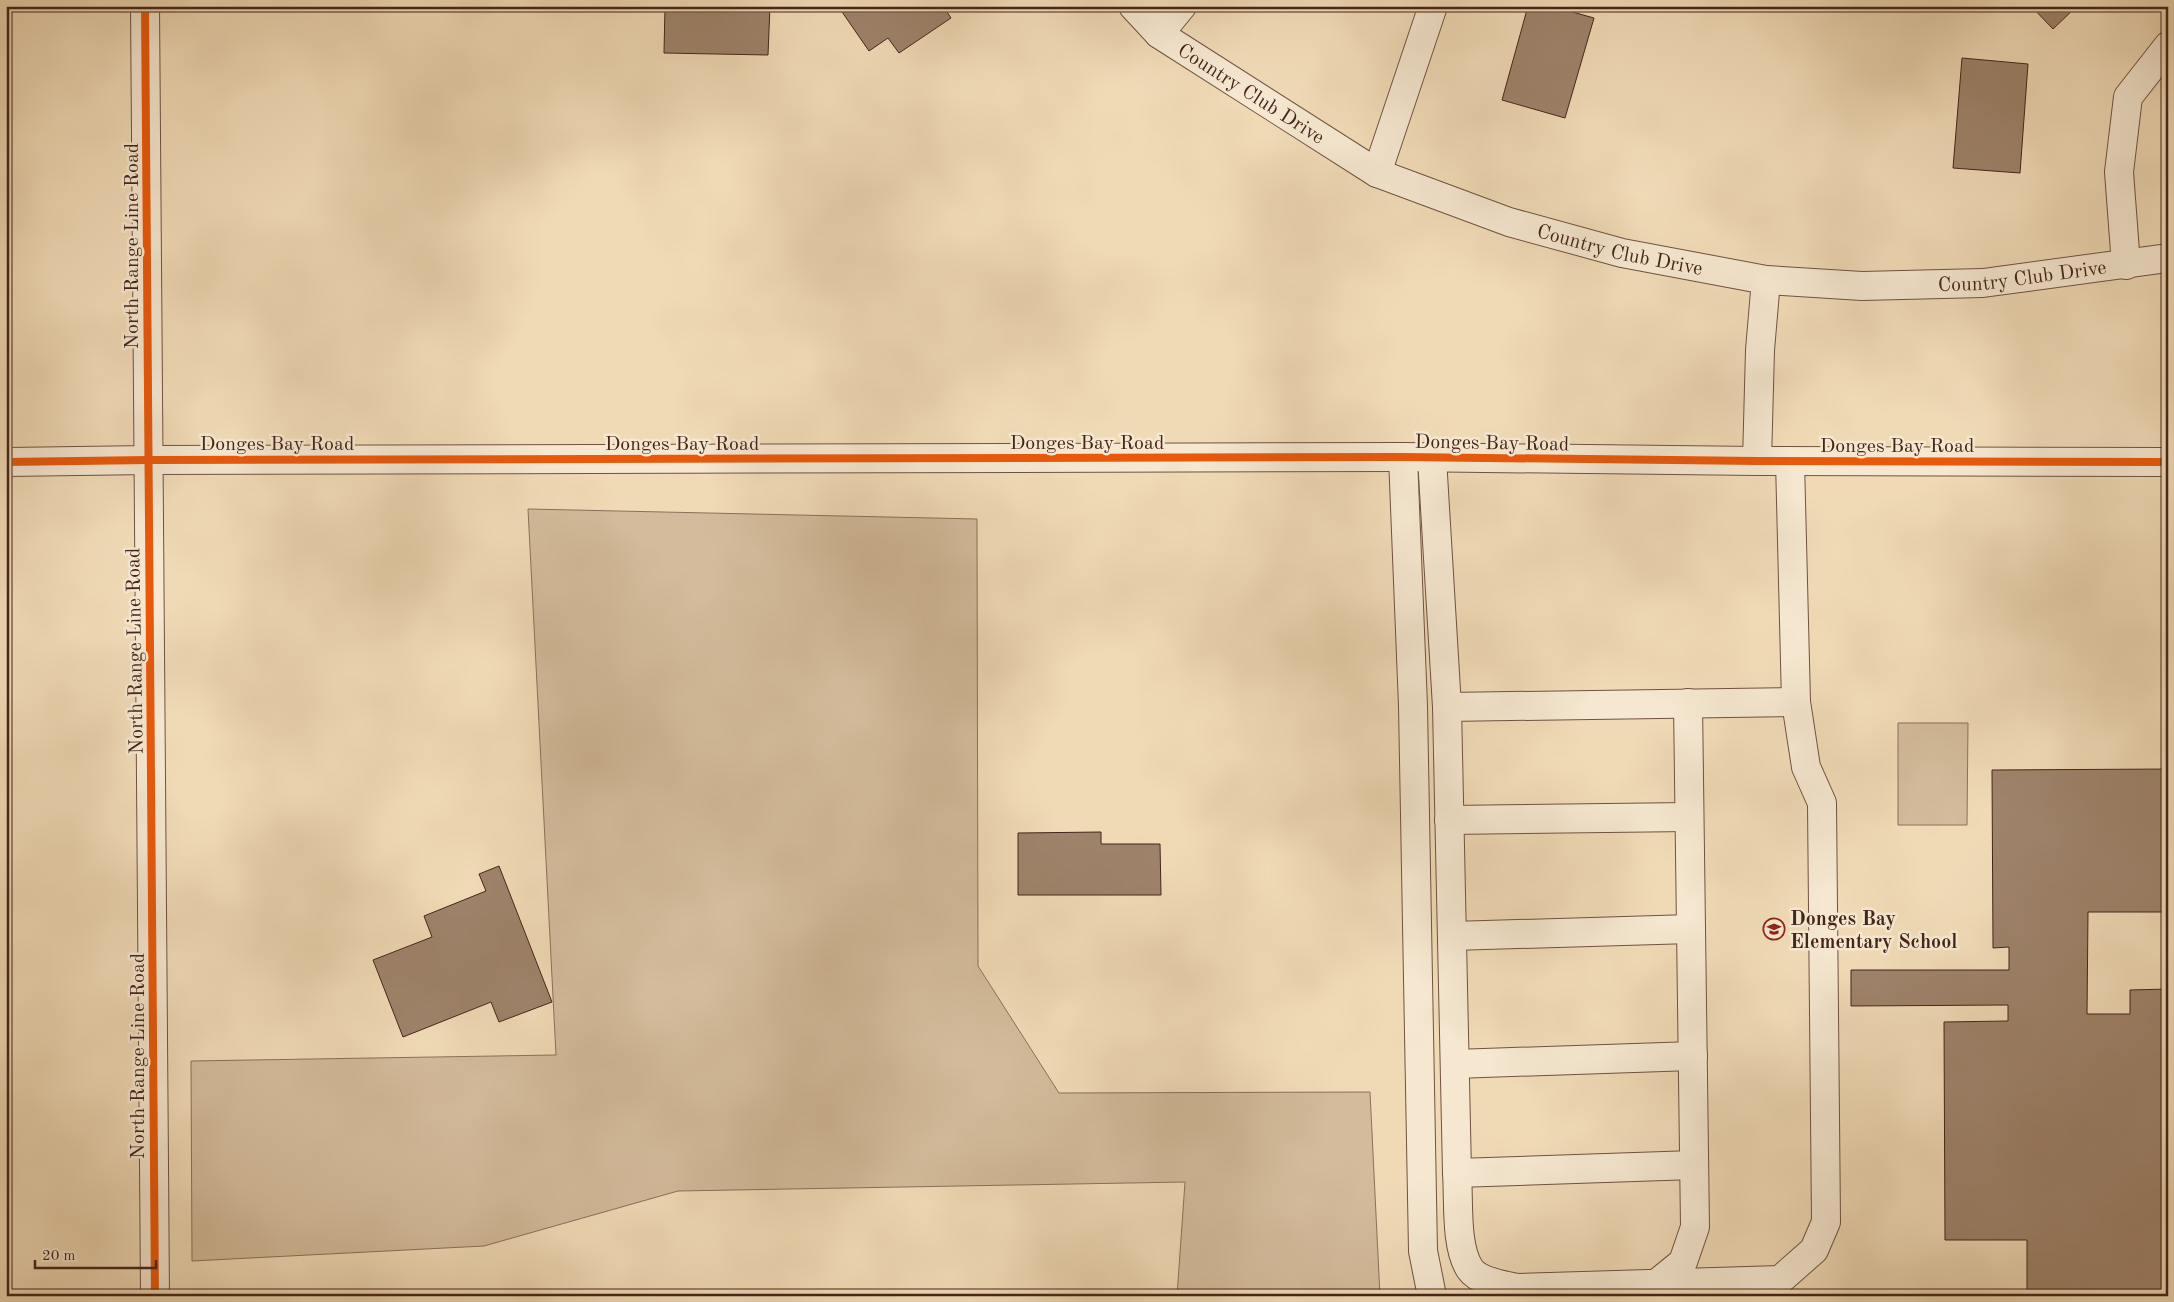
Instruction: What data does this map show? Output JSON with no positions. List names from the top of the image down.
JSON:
{
  "streets": {
    "street": ["Country Club Drive", "North Range Line Road", "Donges Bay Road"]
  },
  "crossings": [
    ["North Range Line Road", "Donges Bay Road"]
  ],
  "places": {
    "school or university": ["Donges Bay Elementary School"]
  },
  "scale_bar": "20 m"
}
